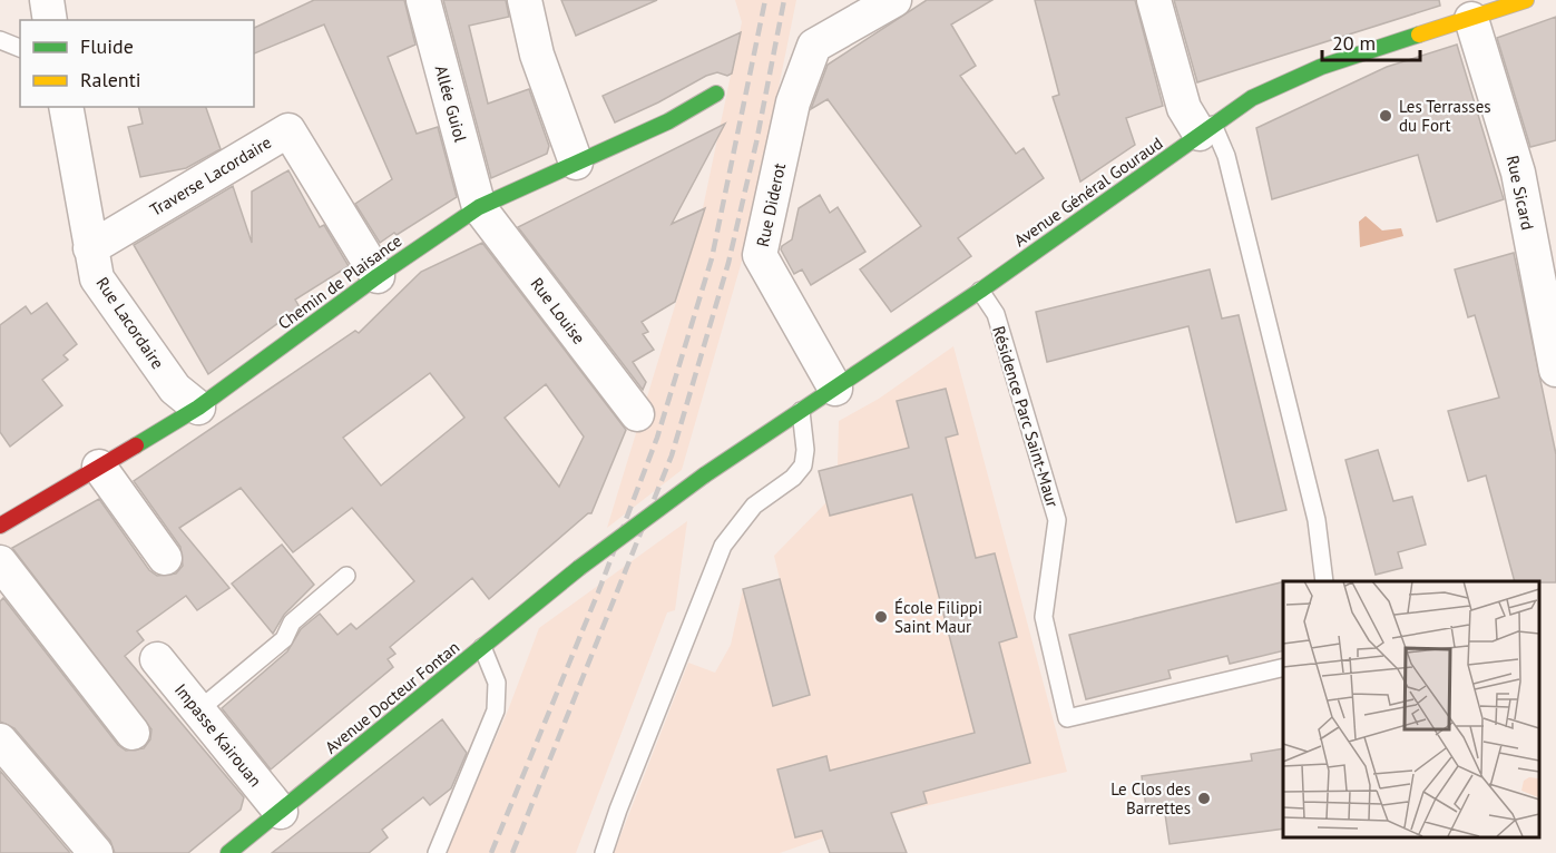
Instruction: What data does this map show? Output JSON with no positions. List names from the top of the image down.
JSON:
{
  "streets": {
    "main road": ["Avenue Général Gouraud", "Chemin de Plaisance", "Avenue Docteur Fontan"],
    "street": [
      "Allée Guiol",
      "Traverse Lacordaire",
      "Rue Sicard",
      "Rue Diderot",
      "Rue Louise",
      "Rue Lacordaire",
      "Impasse Kairouan"
    ],
    "lane": ["Résidence Parc Saint-Maur"]
  },
  "crossings": [
    ["Allée Guiol", "Chemin de Plaisance"],
    ["Allée Guiol", "Rue Louise"],
    ["Traverse Lacordaire", "Chemin de Plaisance"],
    ["Traverse Lacordaire", "Rue Lacordaire"],
    ["Avenue Général Gouraud", "Rue Sicard"],
    ["Avenue Général Gouraud", "Rue Diderot"],
    ["Avenue Général Gouraud", "Résidence Parc Saint-Maur"],
    ["Avenue Général Gouraud", "Avenue Docteur Fontan"],
    ["Chemin de Plaisance", "Rue Louise"],
    ["Chemin de Plaisance", "Rue Lacordaire"],
    ["Avenue Docteur Fontan", "Impasse Kairouan"]
  ],
  "places": ["Les Terrasses du Fort", "École Filippi Saint Maur", "Le Clos des Barrettes"],
  "legend": ["Fluide", "Ralenti"],
  "scale_bar": "20 m"
}
